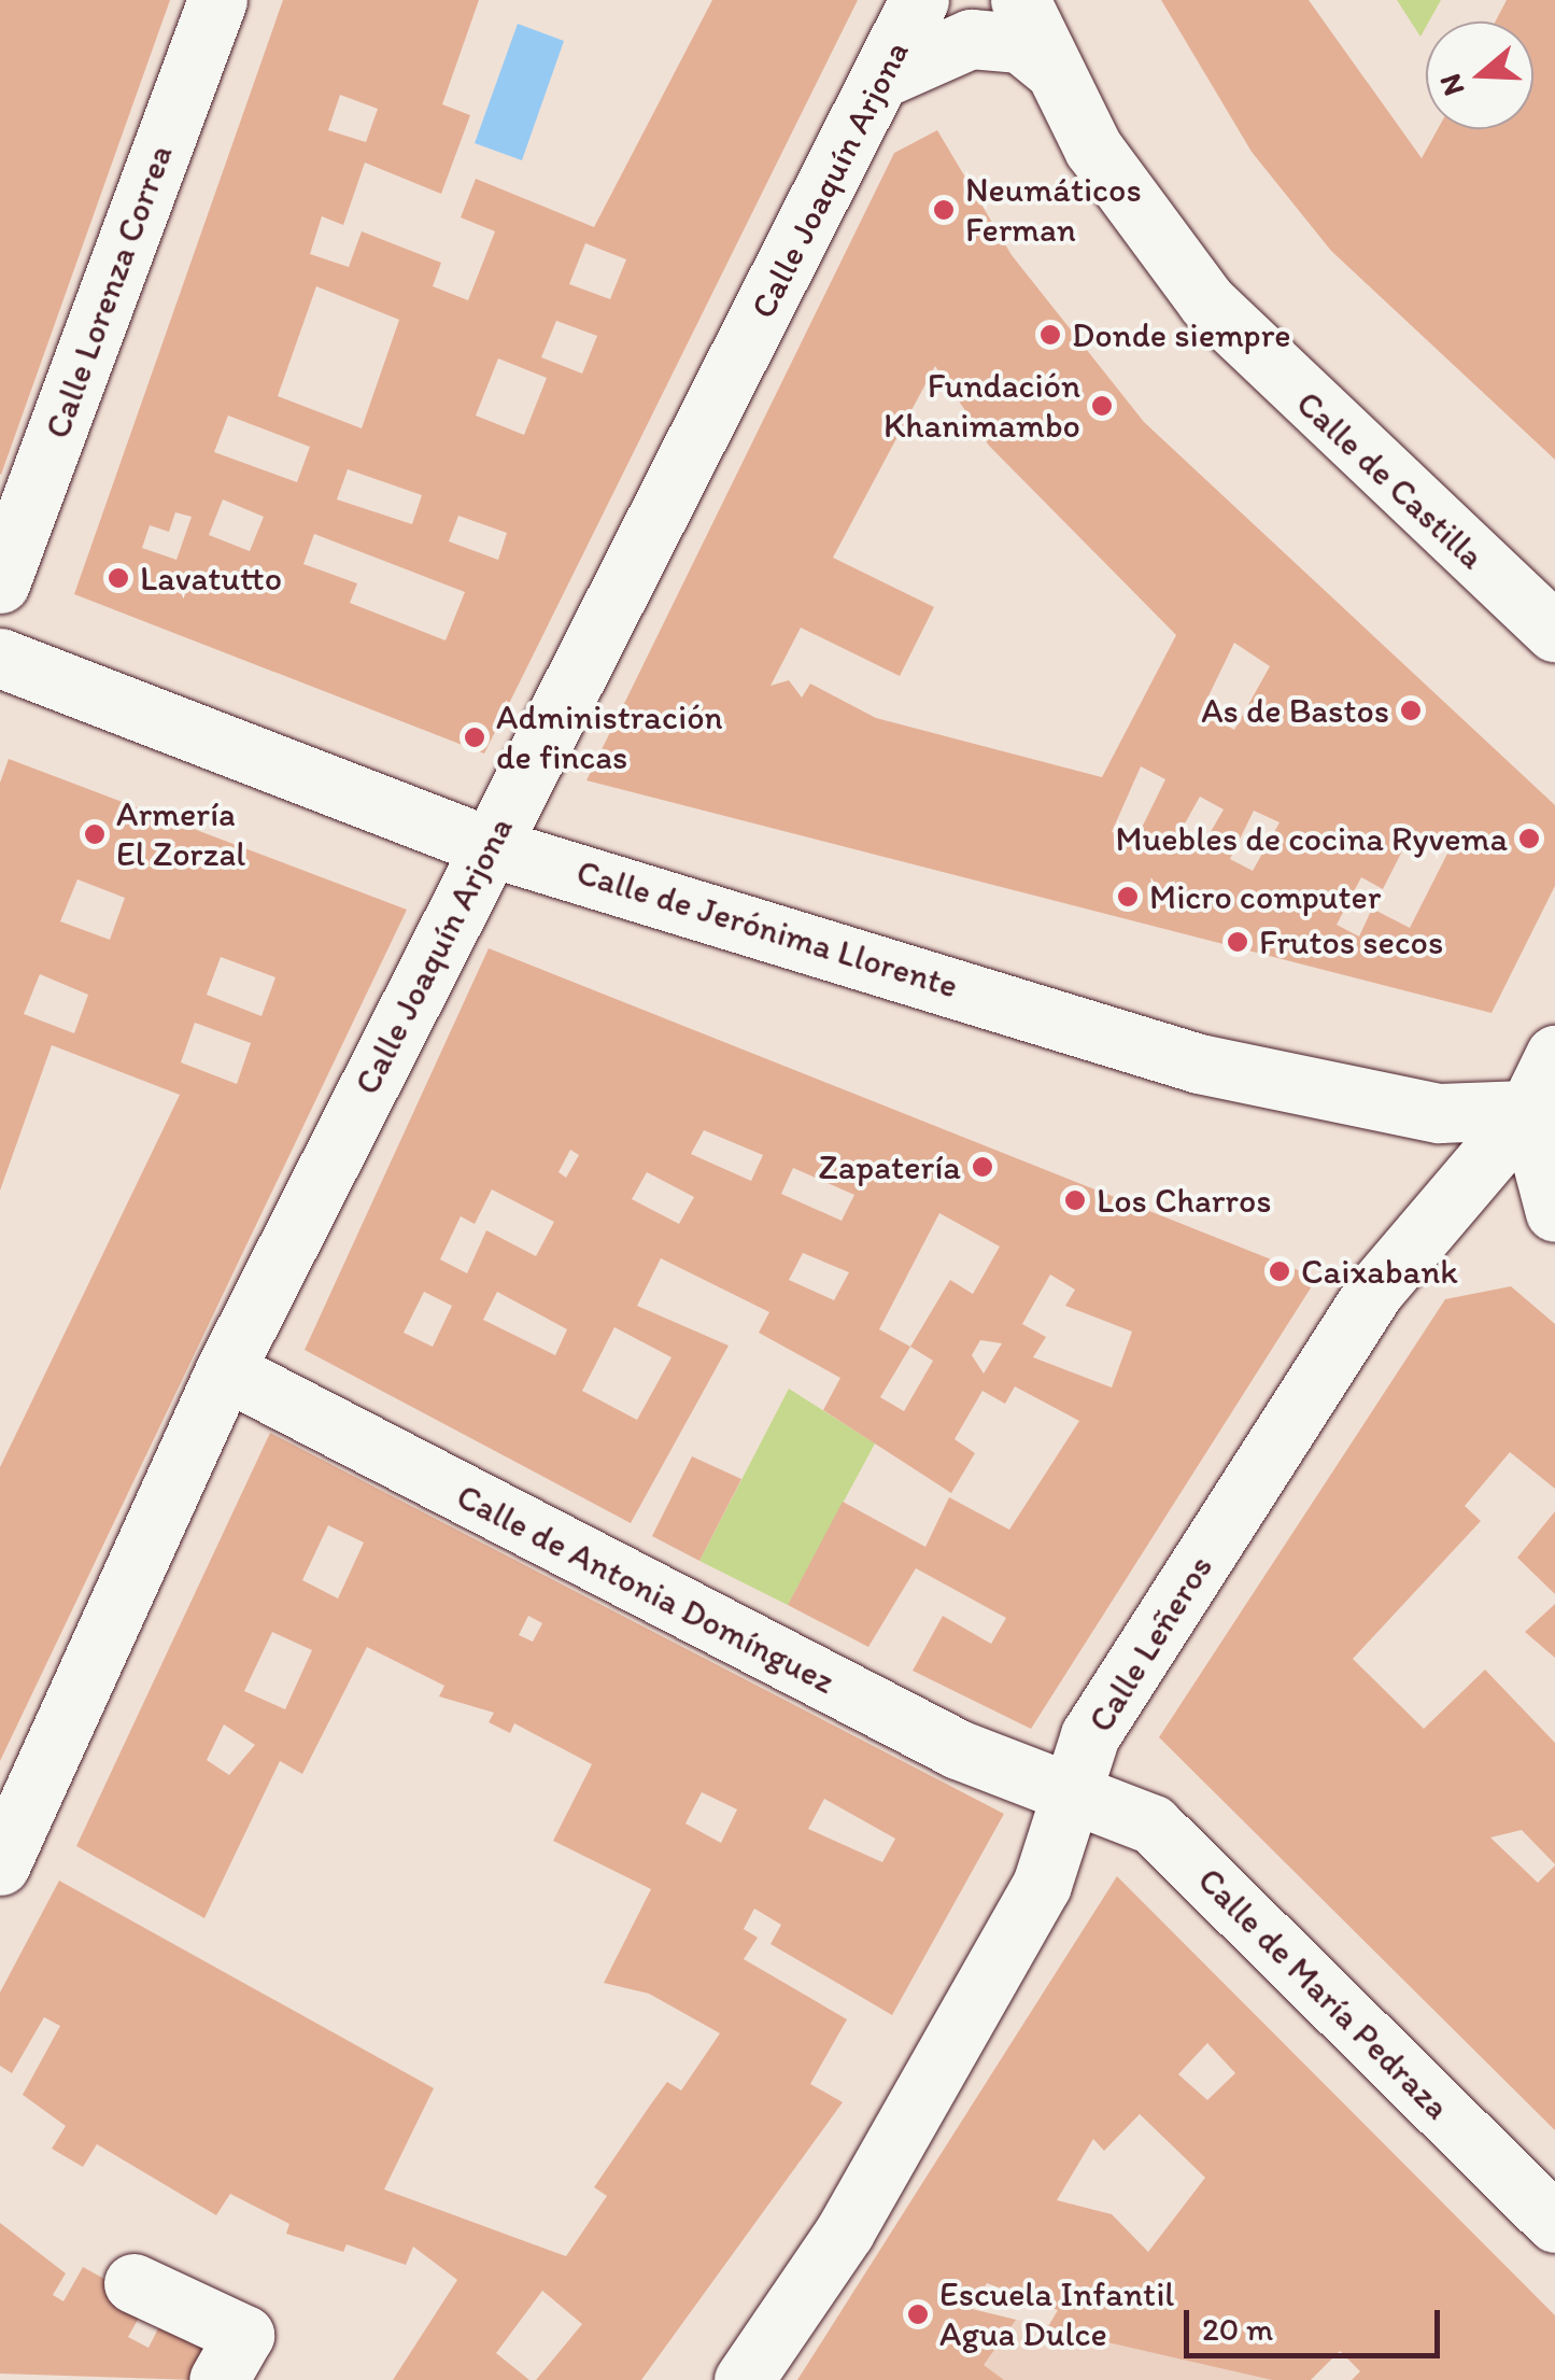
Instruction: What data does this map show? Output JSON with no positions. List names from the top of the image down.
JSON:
{
  "streets": {
    "street": [
      "Calle Joaquín Arjona",
      "Calle Lorenza Correa",
      "Calle de Castilla",
      "Calle de Jerónima Llorente",
      "Calle de Antonia Domínguez",
      "Calle Leñeros",
      "Calle de María Pedraza"
    ]
  },
  "crossings": [
    ["Calle Joaquín Arjona", "Calle de Jerónima Llorente"],
    ["Calle Joaquín Arjona", "Calle de Antonia Domínguez"],
    ["Calle de Jerónima Llorente", "Calle Leñeros"],
    ["Calle de Antonia Domínguez", "Calle Leñeros"],
    ["Calle de Antonia Domínguez", "Calle de María Pedraza"],
    ["Calle Leñeros", "Calle de María Pedraza"]
  ],
  "places": [
    "Neumáticos Ferman",
    "Donde siempre",
    "Fundación Khanimambo",
    "Lavatutto",
    "As de Bastos",
    "Administración de fincas",
    "Armería El Zorzal",
    "Muebles de cocina Ryvema",
    "Micro computer",
    "Frutos secos",
    "Zapatería",
    "Los Charros",
    "Caixabank",
    "Escuela Infantil Agua Dulce"
  ],
  "scale_bar": "20 m",
  "north": "left"
}
